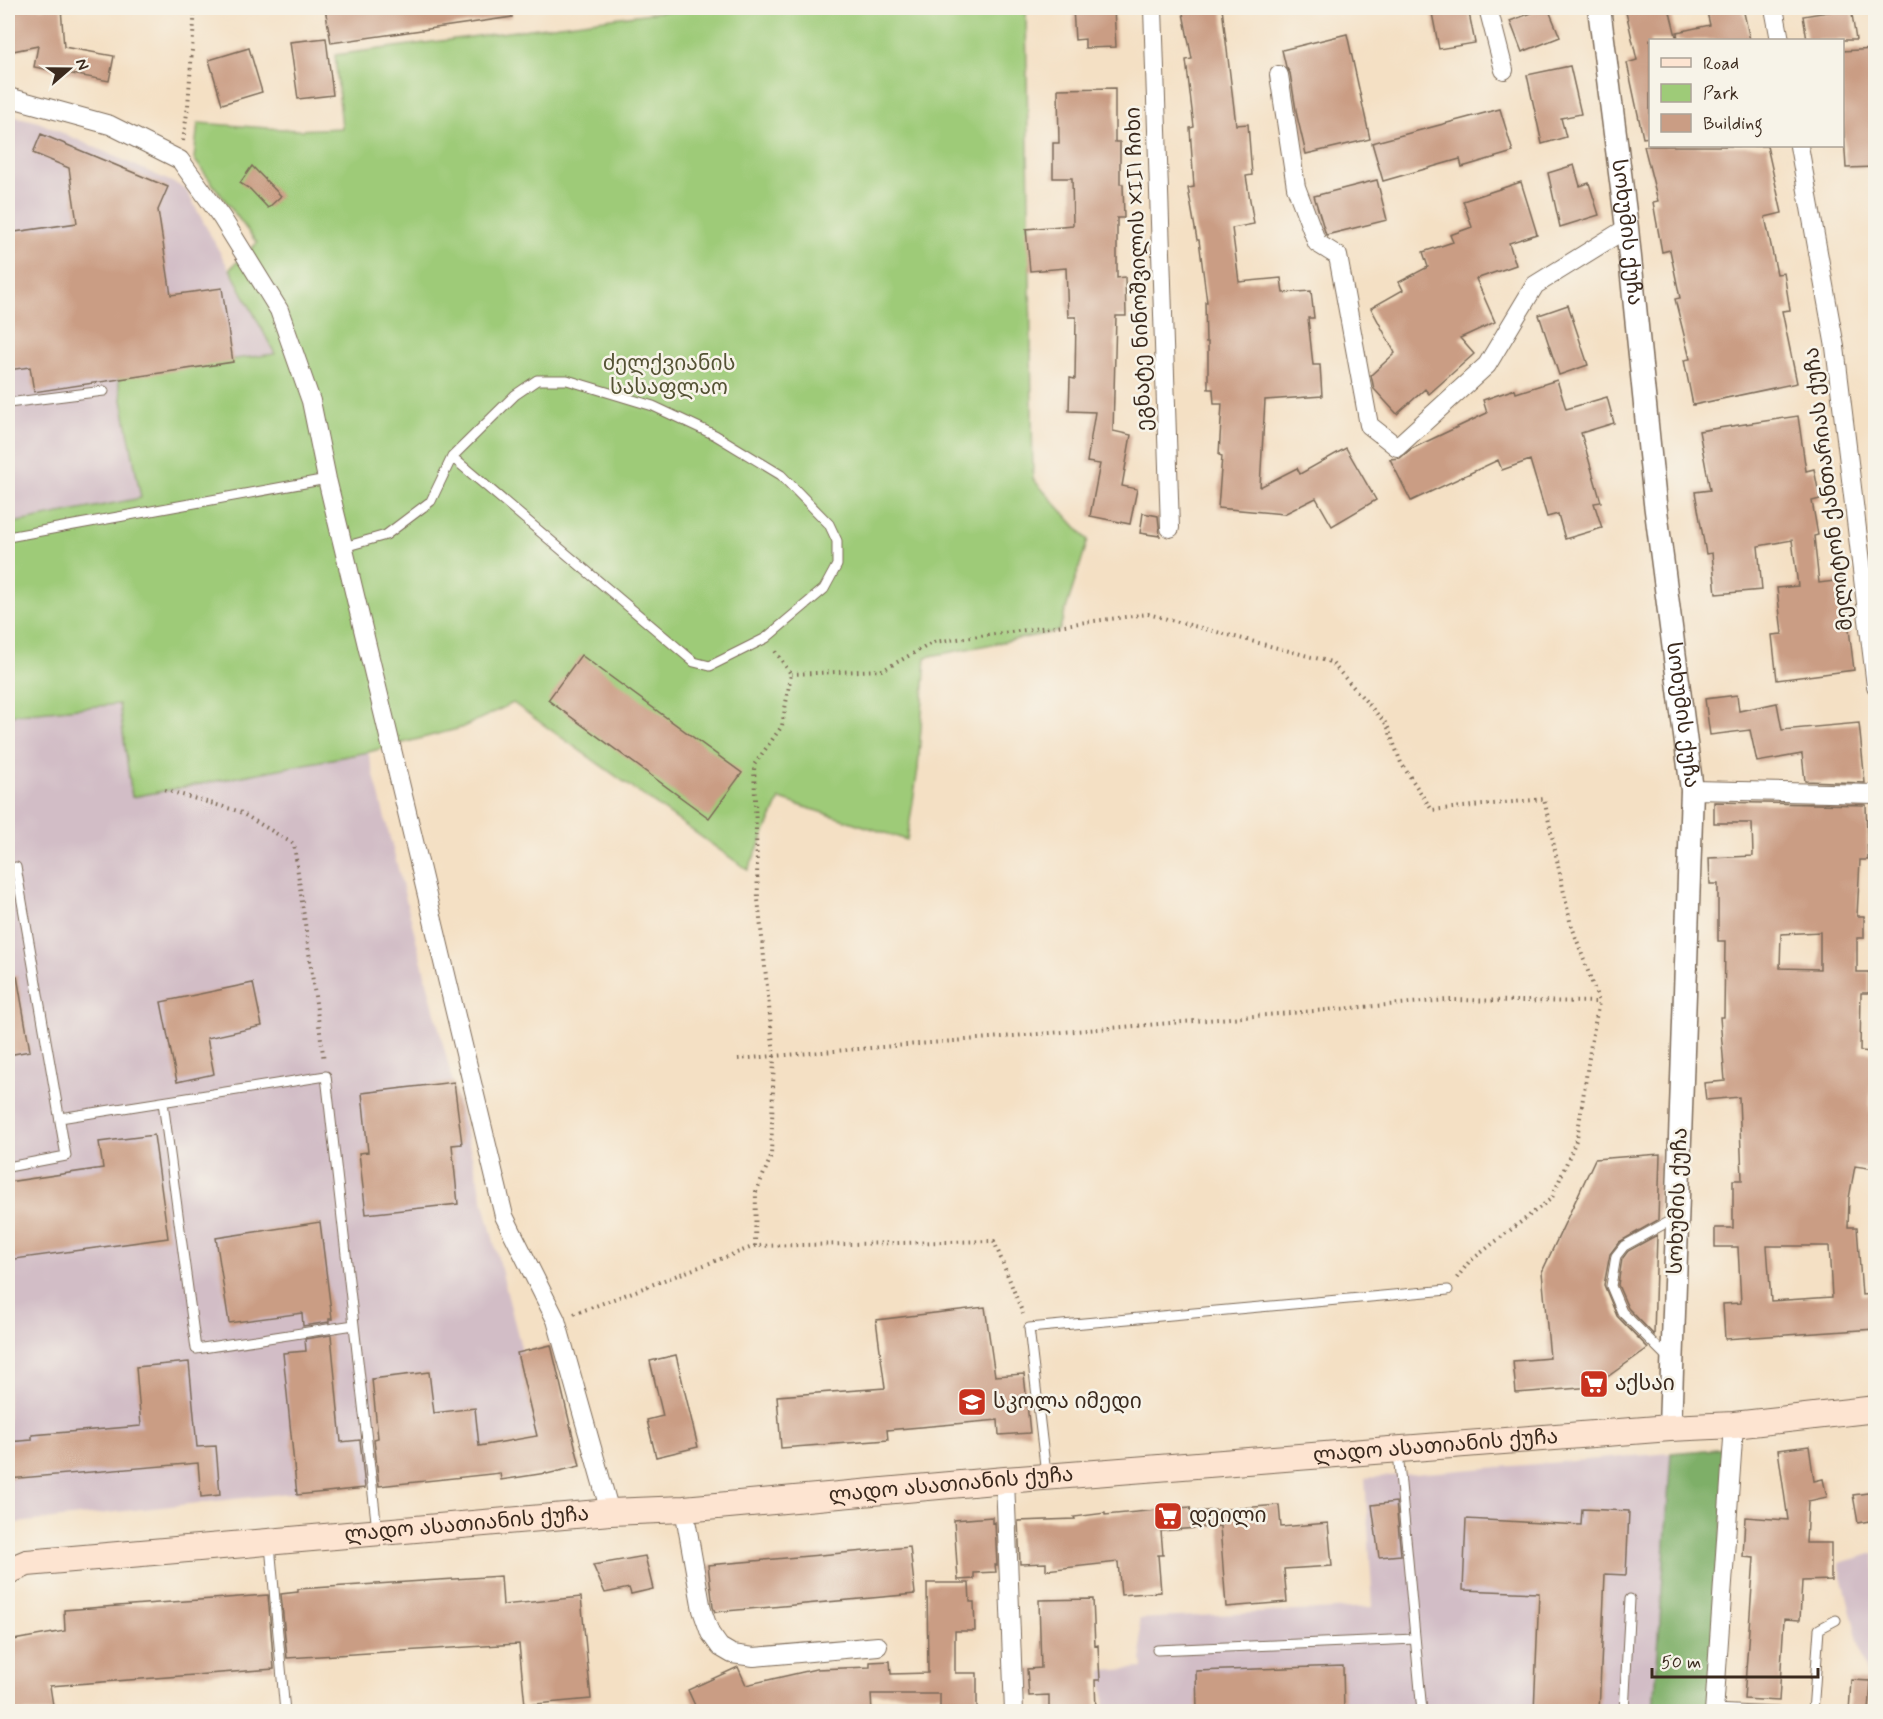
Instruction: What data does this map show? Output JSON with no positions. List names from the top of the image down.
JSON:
{
  "streets": {
    "main road": ["ლადო ასათიანის ქუჩა"],
    "street": ["სოხუმის ქუჩა", "ეგნატე ნინოშვილის XIII ჩიხი", "მელიტონ ქანთარიას ქუჩა"]
  },
  "crossings": [
    ["სოხუმის ქუჩა", "ლადო ასათიანის ქუჩა"]
  ],
  "parks": ["ძელქვიანის სასაფლაო"],
  "places": {
    "supermarket": ["აქსაი", "დეილი"],
    "school or university": ["სკოლა იმედი"]
  },
  "legend": ["Road", "Park", "Building"],
  "scale_bar": "50 m",
  "north": "right"
}
